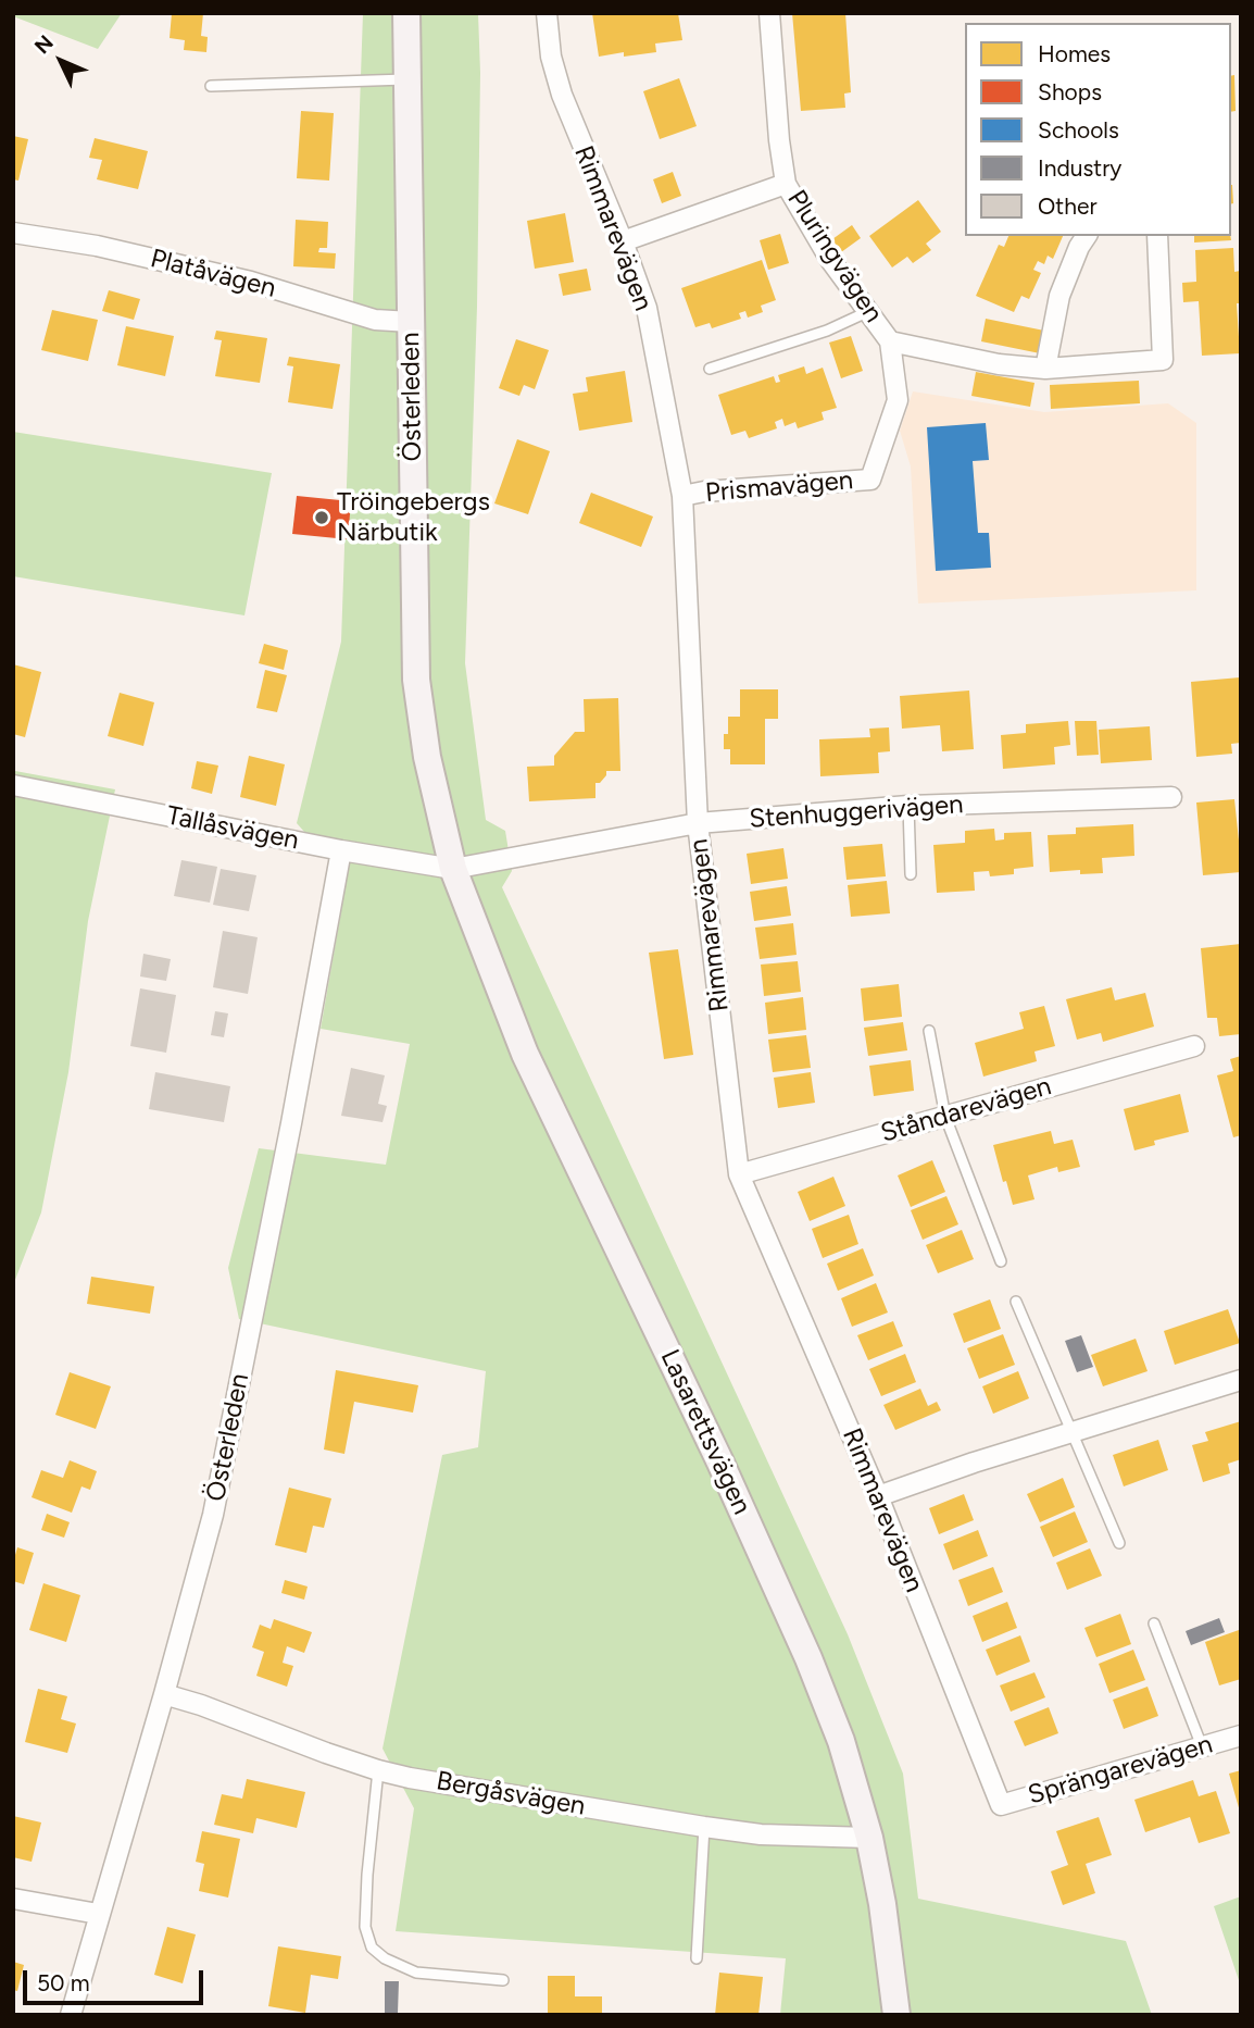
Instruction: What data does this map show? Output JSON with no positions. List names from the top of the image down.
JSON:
{
  "streets": {
    "street": [
      "Rimmarevägen",
      "Pluringvägen",
      "Platåvägen",
      "Österleden",
      "Prismavägen",
      "Stenhuggerivägen",
      "Tallåsvägen",
      "Ståndarevägen",
      "Lasarettsvägen",
      "Sprängarevägen",
      "Bergåsvägen"
    ]
  },
  "crossings": [
    ["Rimmarevägen", "Prismavägen"],
    ["Rimmarevägen", "Stenhuggerivägen"],
    ["Rimmarevägen", "Ståndarevägen"],
    ["Rimmarevägen", "Sprängarevägen"],
    ["Pluringvägen", "Prismavägen"],
    ["Platåvägen", "Österleden"],
    ["Österleden", "Stenhuggerivägen"],
    ["Österleden", "Tallåsvägen"],
    ["Österleden", "Lasarettsvägen"],
    ["Österleden", "Bergåsvägen"],
    ["Stenhuggerivägen", "Tallåsvägen"],
    ["Stenhuggerivägen", "Lasarettsvägen"],
    ["Tallåsvägen", "Lasarettsvägen"],
    ["Lasarettsvägen", "Bergåsvägen"]
  ],
  "places": ["Tröingebergs Närbutik"],
  "legend": [
    "Homes",
    "Shops",
    "Schools",
    "Industry",
    "Other"
  ],
  "scale_bar": "50 m",
  "north": "top left"
}
